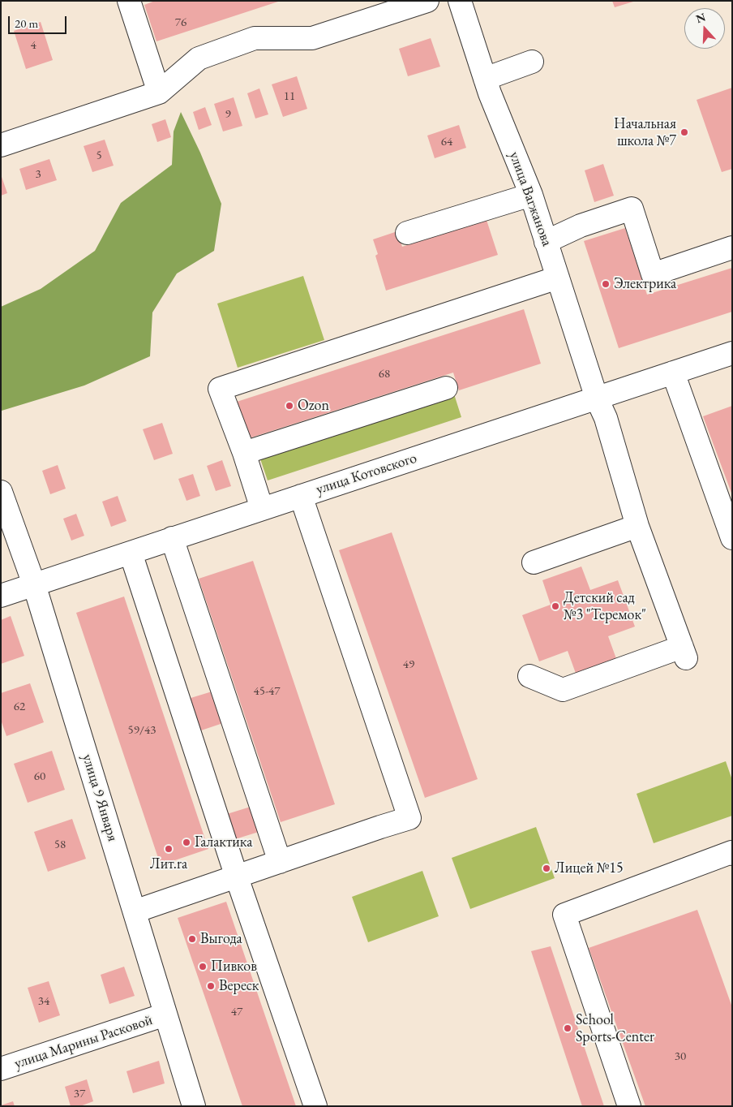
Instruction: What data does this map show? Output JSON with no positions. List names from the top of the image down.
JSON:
{
  "streets": {
    "street": [
      "улица Вагжанова",
      "улица Котовского",
      "улица 9 Января",
      "улица Марины Расковой"
    ]
  },
  "crossings": [
    ["улица Вагжанова", "улица Котовского"],
    ["улица Котовского", "улица 9 Января"],
    ["улица 9 Января", "улица Марины Расковой"]
  ],
  "places": [
    "Начальная школа №7",
    "Электрика",
    "Ozon",
    "Детский сад №3 \"Теремок\"",
    "Галактика",
    "Лит.ra",
    "Лицей №15",
    "Выгода",
    "Пивков",
    "Вереск",
    "School Sports-Center"
  ],
  "house_numbers": [
    "76",
    "4",
    "11",
    "9",
    "64",
    "5",
    "3",
    "68",
    "49",
    "45-47",
    "62",
    "59/43",
    "60",
    "58",
    "34",
    "47",
    "30",
    "37"
  ],
  "scale_bar": "20 m",
  "north": "top"
}
